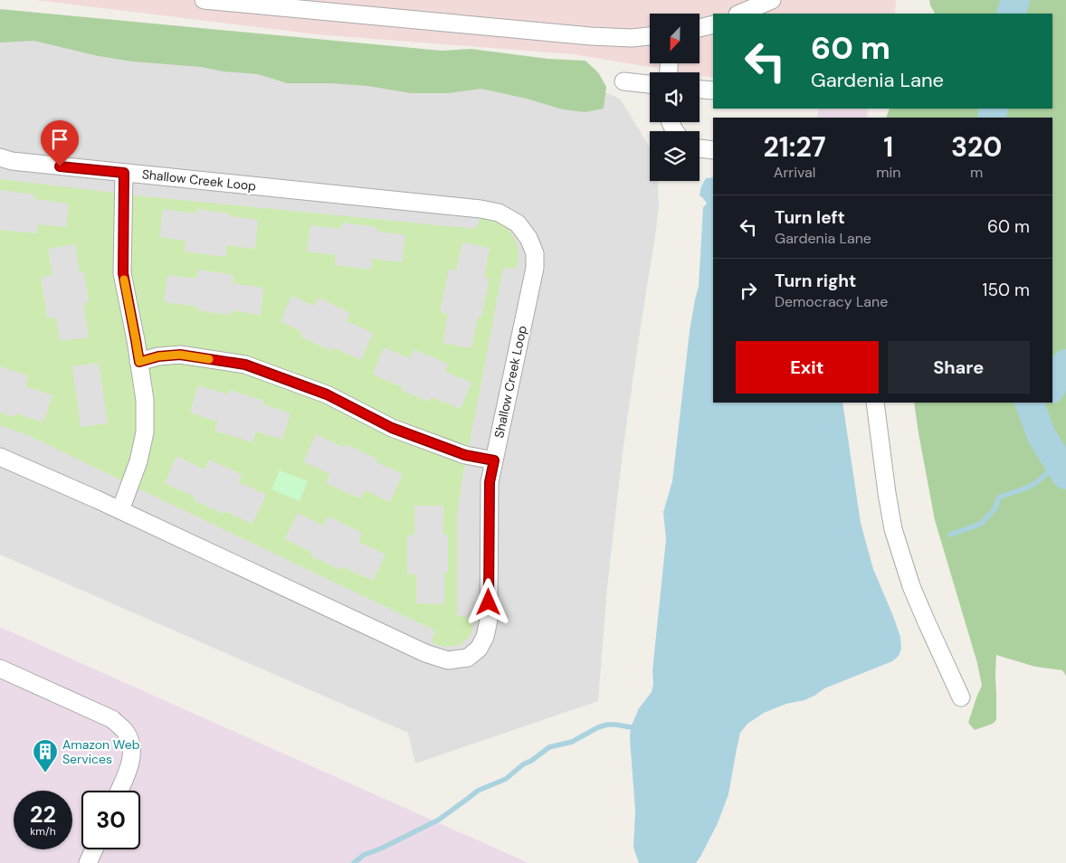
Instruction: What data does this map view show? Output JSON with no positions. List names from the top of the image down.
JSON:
{
  "streets": {
    "street": ["Shallow Creek Loop"]
  },
  "places": {
    "building": ["Amazon Web Services"]
  },
  "north": "bottom",
  "page": {
    "turn": ["60 m", "Gardenia Lane"],
    "eta": [
      "21:27",
      "Arrival",
      "1",
      "min",
      "320",
      "m"
    ],
    "list": [
      {
        "name": "Turn left",
        "note": "Gardenia Lane",
        "value": "60 m"
      },
      {
        "name": "Turn right",
        "note": "Democracy Lane",
        "value": "150 m"
      }
    ],
    "buttons": ["Exit", "Share"],
    "speed": "22 km/h",
    "limit": "30"
  }
}
